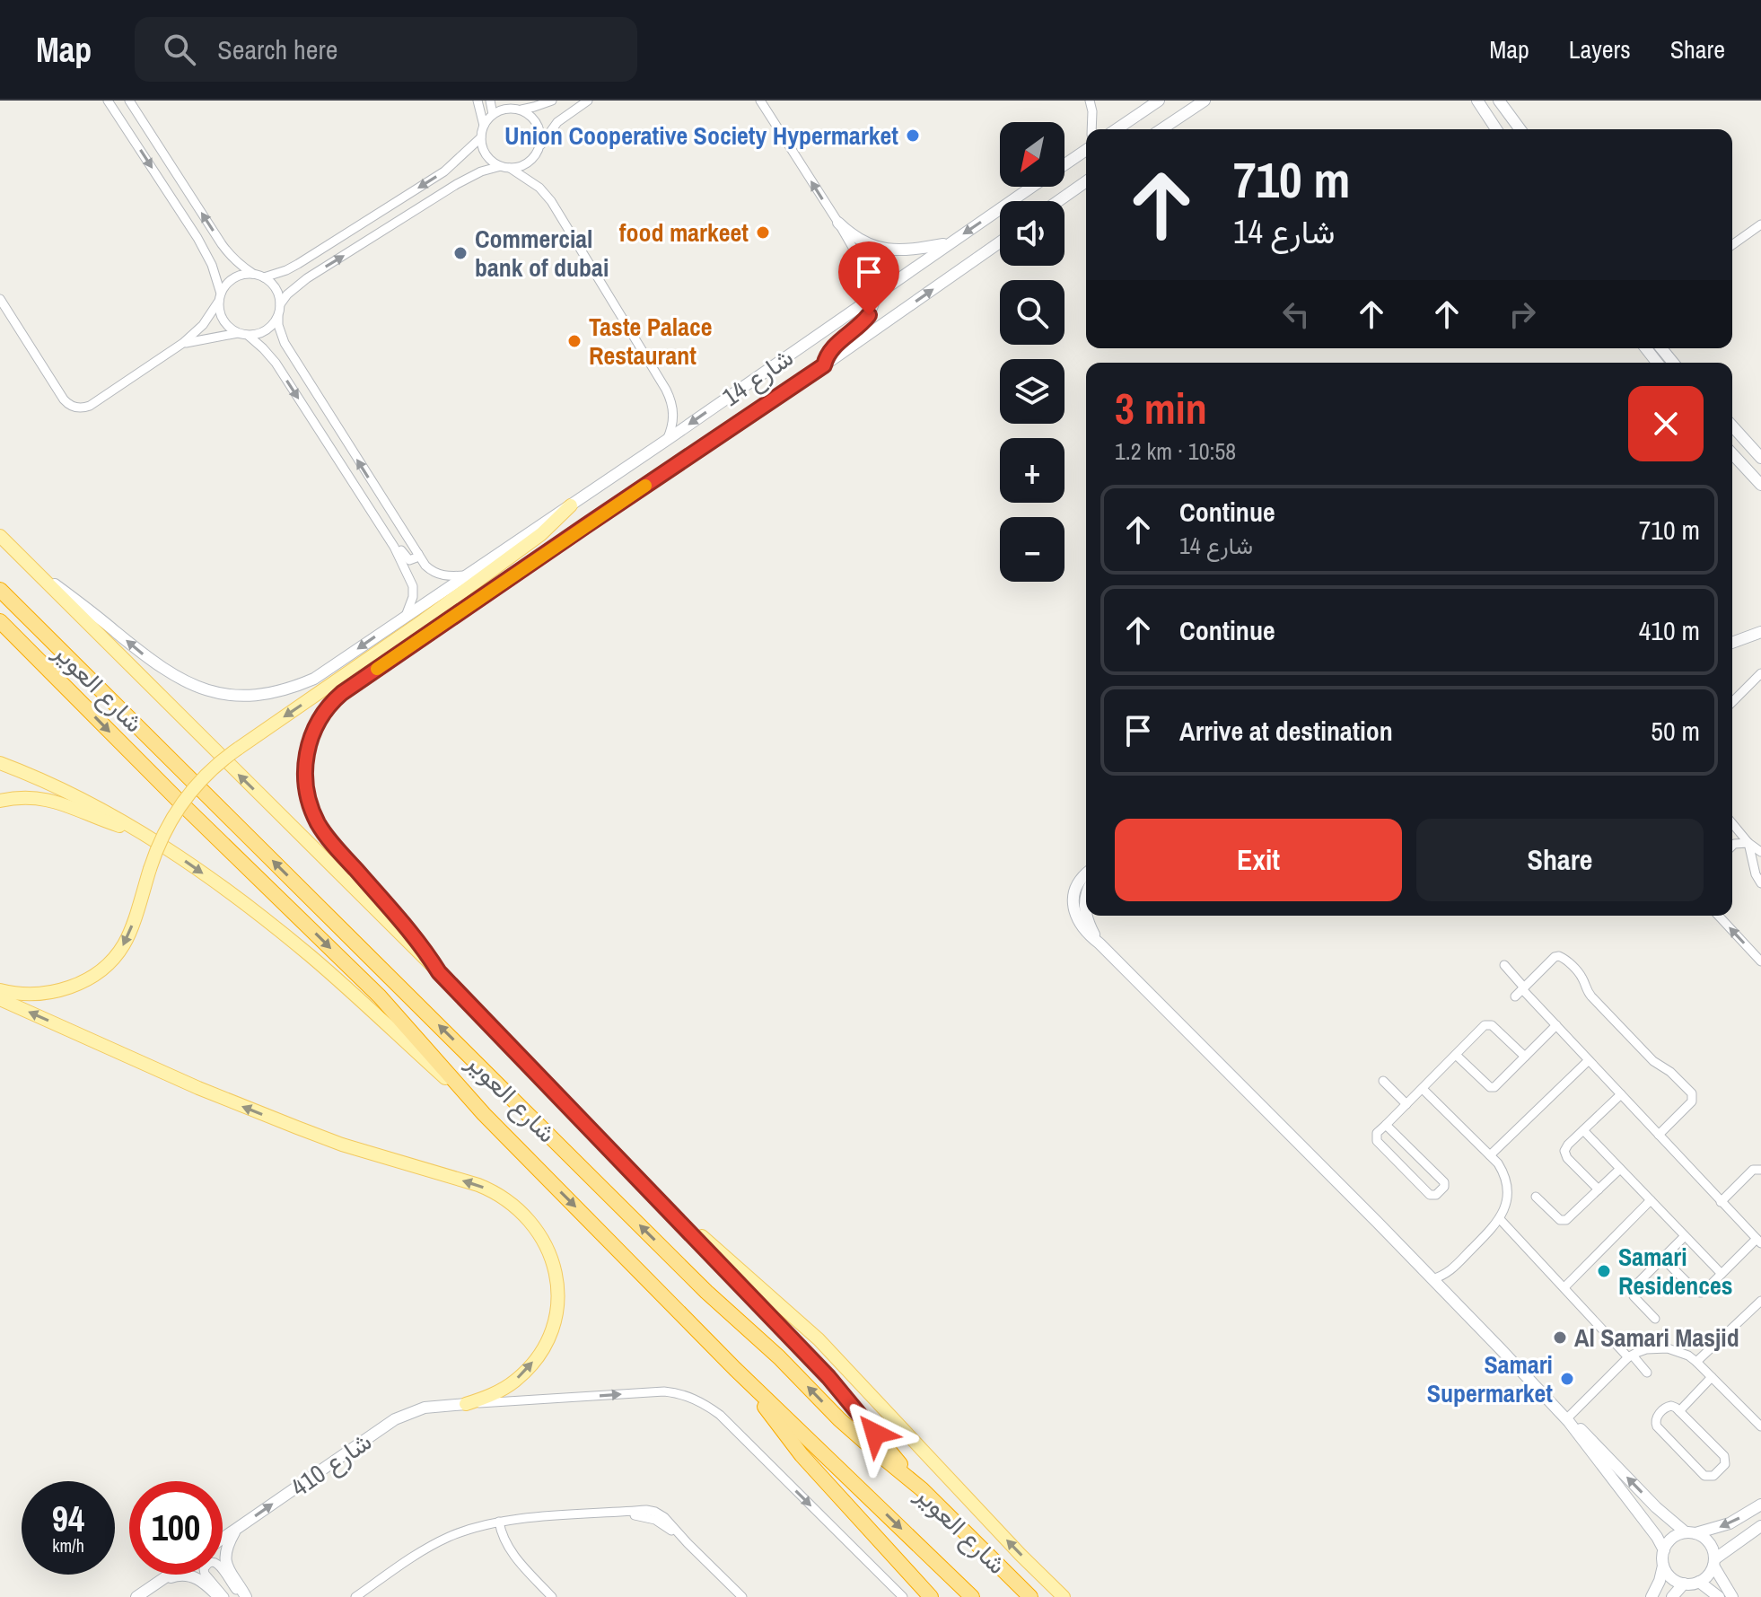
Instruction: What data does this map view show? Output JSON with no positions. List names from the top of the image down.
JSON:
{
  "streets": {
    "highway": ["شارع العوير"],
    "main road": ["شارع 14", "شارع 410"]
  },
  "one_way": ["شارع 410"],
  "places": [
    "Union Cooperative Society Hypermarket",
    "food markeet",
    "Commercial bank of dubai",
    "Taste Palace Restaurant",
    "Samari Residences",
    "Al Samari Masjid",
    "Samari Supermarket"
  ],
  "north": "bottom left",
  "page": {
    "header": "Map",
    "search": "Search here",
    "nav": ["Map", "Layers", "Share"],
    "map_buttons": ["+", "−"],
    "turn": ["710 m", "شارع 14"],
    "heading": ["3 min", "1.2 km · 10:58"],
    "list": [
      {
        "name": "Continue",
        "note": "شارع 14",
        "value": "710 m"
      },
      {
        "name": "Continue",
        "value": "410 m"
      },
      {
        "name": "Arrive at destination",
        "value": "50 m"
      }
    ],
    "buttons": ["Exit", "Share"],
    "speed": "94 km/h",
    "limit": "100"
  }
}
